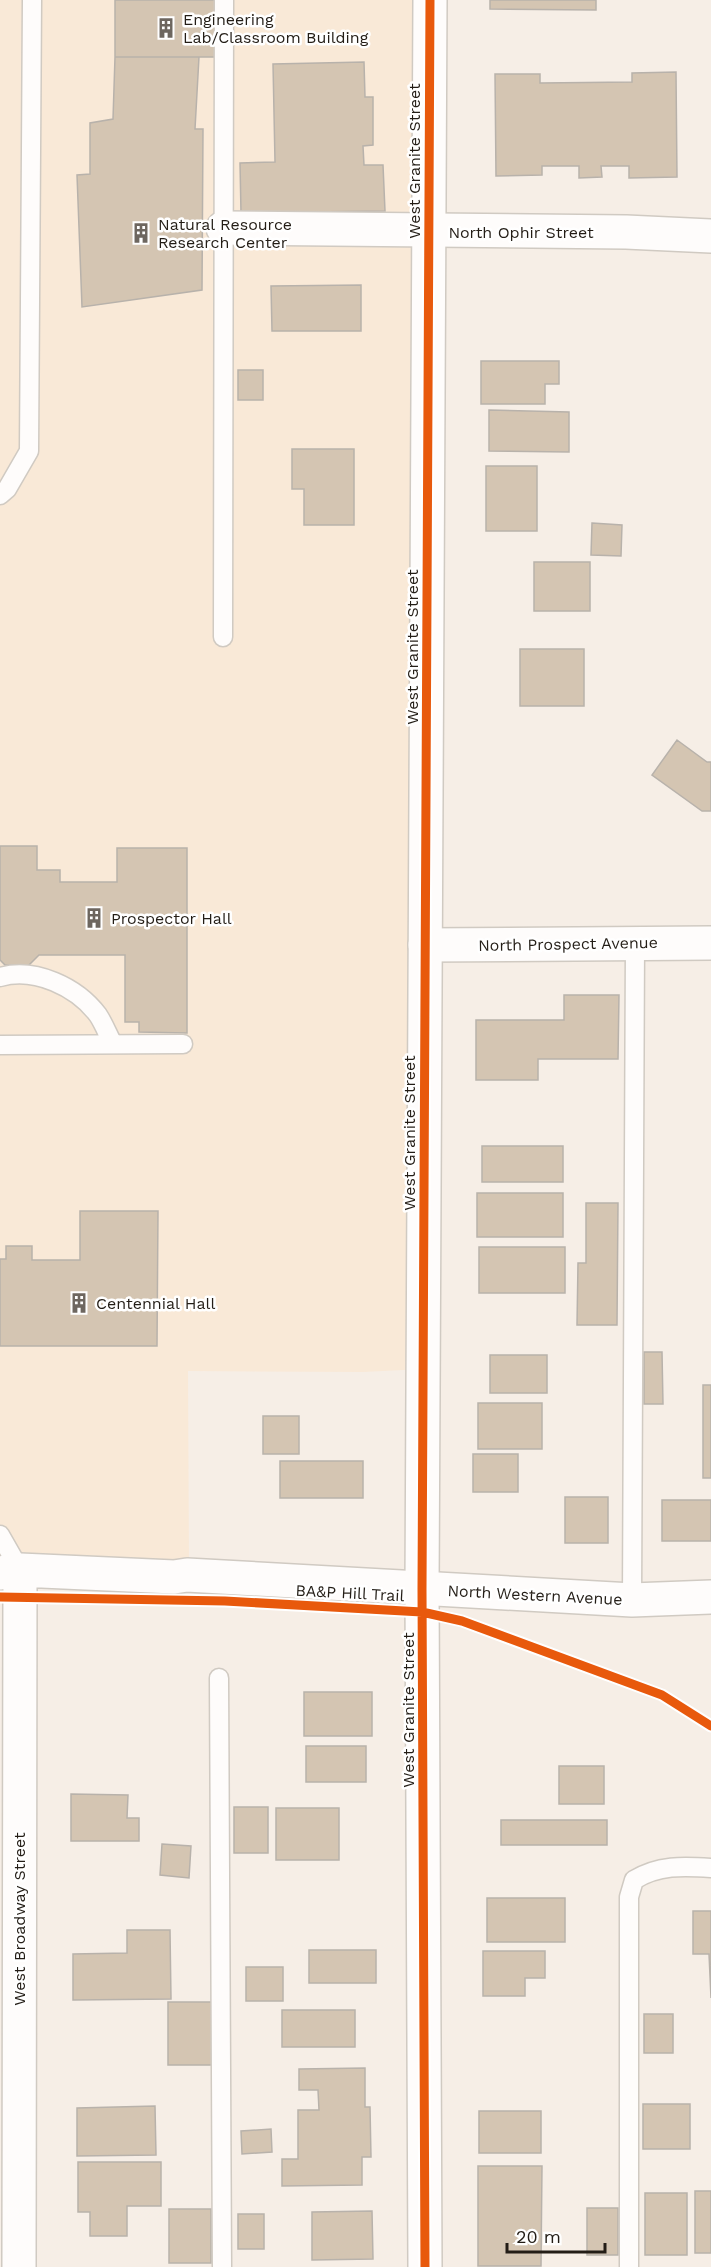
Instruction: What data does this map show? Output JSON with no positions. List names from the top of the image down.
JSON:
{
  "streets": {
    "street": [
      "West Granite Street",
      "North Ophir Street",
      "North Prospect Avenue",
      "North Western Avenue",
      "West Broadway Street"
    ],
    "cycle path": ["BA&P Hill Trail"]
  },
  "crossings": [
    ["West Granite Street", "North Ophir Street"],
    ["West Granite Street", "North Prospect Avenue"],
    ["West Granite Street", "North Western Avenue"],
    ["North Western Avenue", "West Broadway Street"]
  ],
  "places": {
    "building": [
      "Engineering Lab/Classroom Building",
      "Natural Resource Research Center",
      "Prospector Hall",
      "Centennial Hall"
    ]
  },
  "scale_bar": "20 m"
}
